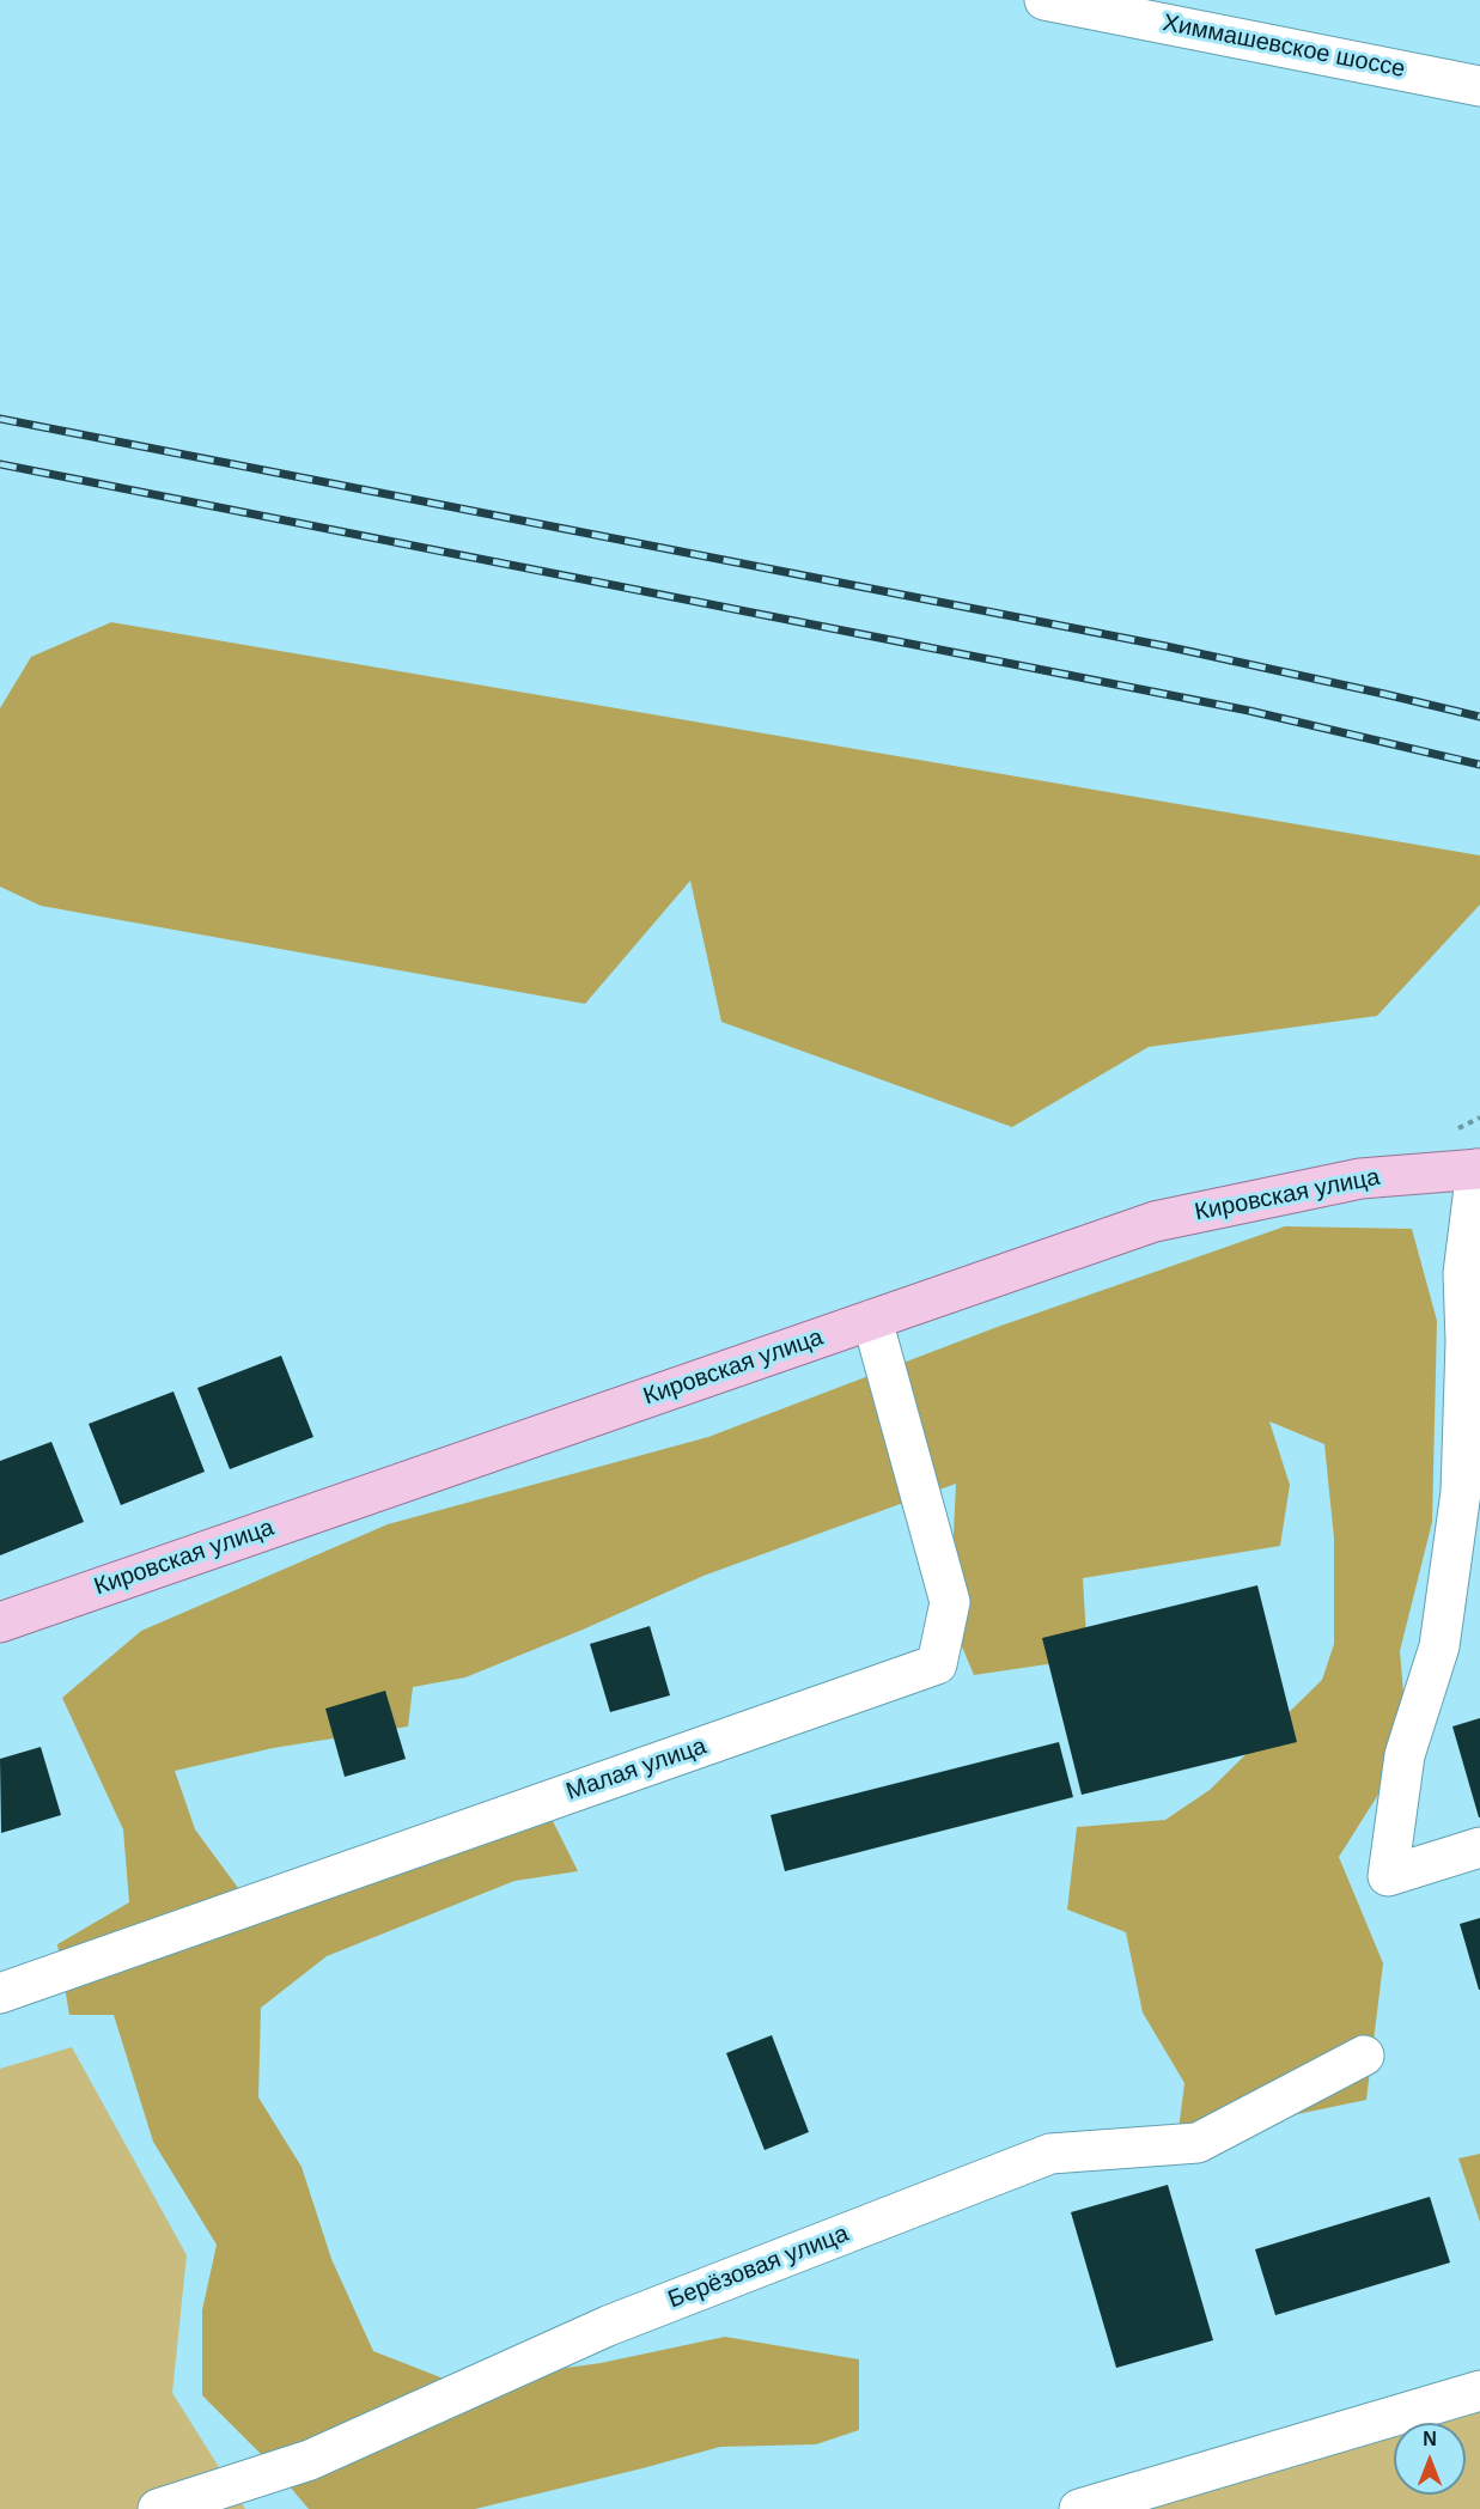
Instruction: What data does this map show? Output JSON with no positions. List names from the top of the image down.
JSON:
{
  "streets": {
    "main road": ["Кировская улица"],
    "street": ["Химмашевское шоссе", "Малая улица", "Берёзовая улица"]
  },
  "crossings": [
    ["Кировская улица", "Малая улица"]
  ],
  "north": "top"
}
